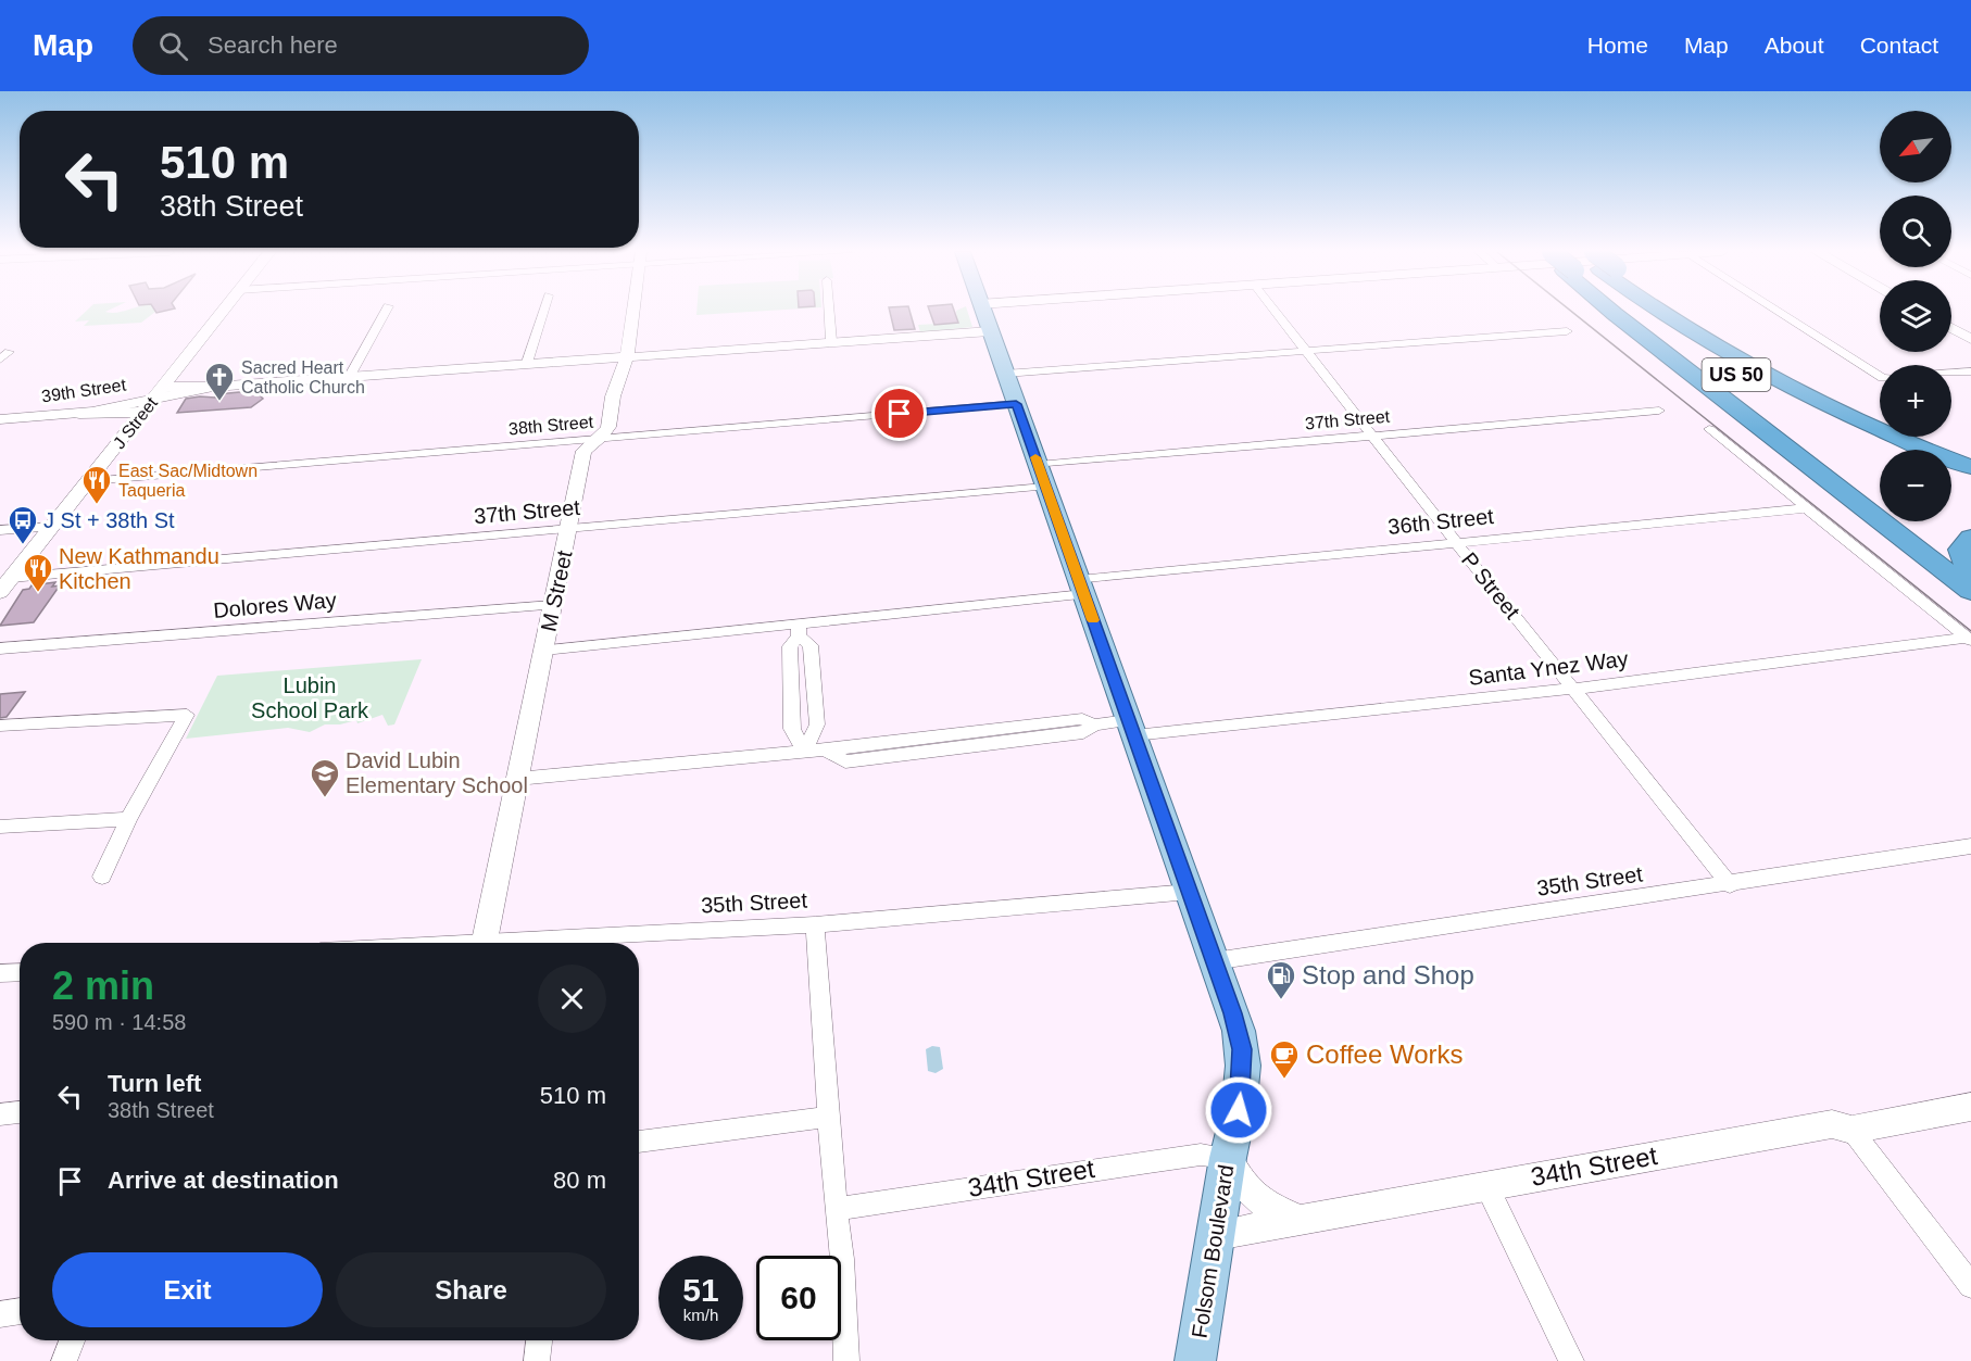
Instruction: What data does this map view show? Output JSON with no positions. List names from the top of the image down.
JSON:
{
  "streets": {
    "highway": ["US 50"],
    "main road": ["J Street", "Folsom Boulevard"],
    "street": [
      "39th Street",
      "37th Street",
      "38th Street",
      "36th Street",
      "P Street",
      "M Street",
      "Dolores Way",
      "Santa Ynez Way",
      "35th Street",
      "34th Street"
    ]
  },
  "crossings": [
    ["39th Street", "J Street"],
    ["37th Street", "J Street"],
    ["37th Street", "P Street"],
    ["37th Street", "M Street"],
    ["37th Street", "Folsom Boulevard"],
    ["J Street", "38th Street"],
    ["38th Street", "M Street"],
    ["38th Street", "Folsom Boulevard"],
    ["36th Street", "P Street"],
    ["36th Street", "M Street"],
    ["36th Street", "Folsom Boulevard"],
    ["P Street", "Santa Ynez Way"],
    ["P Street", "35th Street"],
    ["M Street", "Dolores Way"],
    ["M Street", "Santa Ynez Way"],
    ["M Street", "35th Street"],
    ["Santa Ynez Way", "Folsom Boulevard"],
    ["35th Street", "Folsom Boulevard"],
    ["34th Street", "Folsom Boulevard"]
  ],
  "parks": ["Lubin School Park"],
  "places": {
    "church": ["Sacred Heart Catholic Church"],
    "restaurant": ["East Sac/Midtown Taqueria", "New Kathmandu Kitchen"],
    "bus stop": ["J St + 38th St"],
    "school or university": ["David Lubin Elementary School"],
    "fuel station": ["Stop and Shop"],
    "cafe": ["Coffee Works"]
  },
  "north": "bottom left",
  "page": {
    "header": "Map",
    "search": "Search here",
    "nav": [
      "Home",
      "Map",
      "About",
      "Contact"
    ],
    "map_buttons": ["+", "−"],
    "turn": ["510 m", "38th Street"],
    "heading": ["2 min", "590 m · 14:58"],
    "list": [
      {
        "name": "Turn left",
        "note": "38th Street",
        "value": "510 m"
      },
      {
        "name": "Arrive at destination",
        "value": "80 m"
      }
    ],
    "buttons": ["Exit", "Share"],
    "speed": "51 km/h",
    "limit": "60"
  }
}
